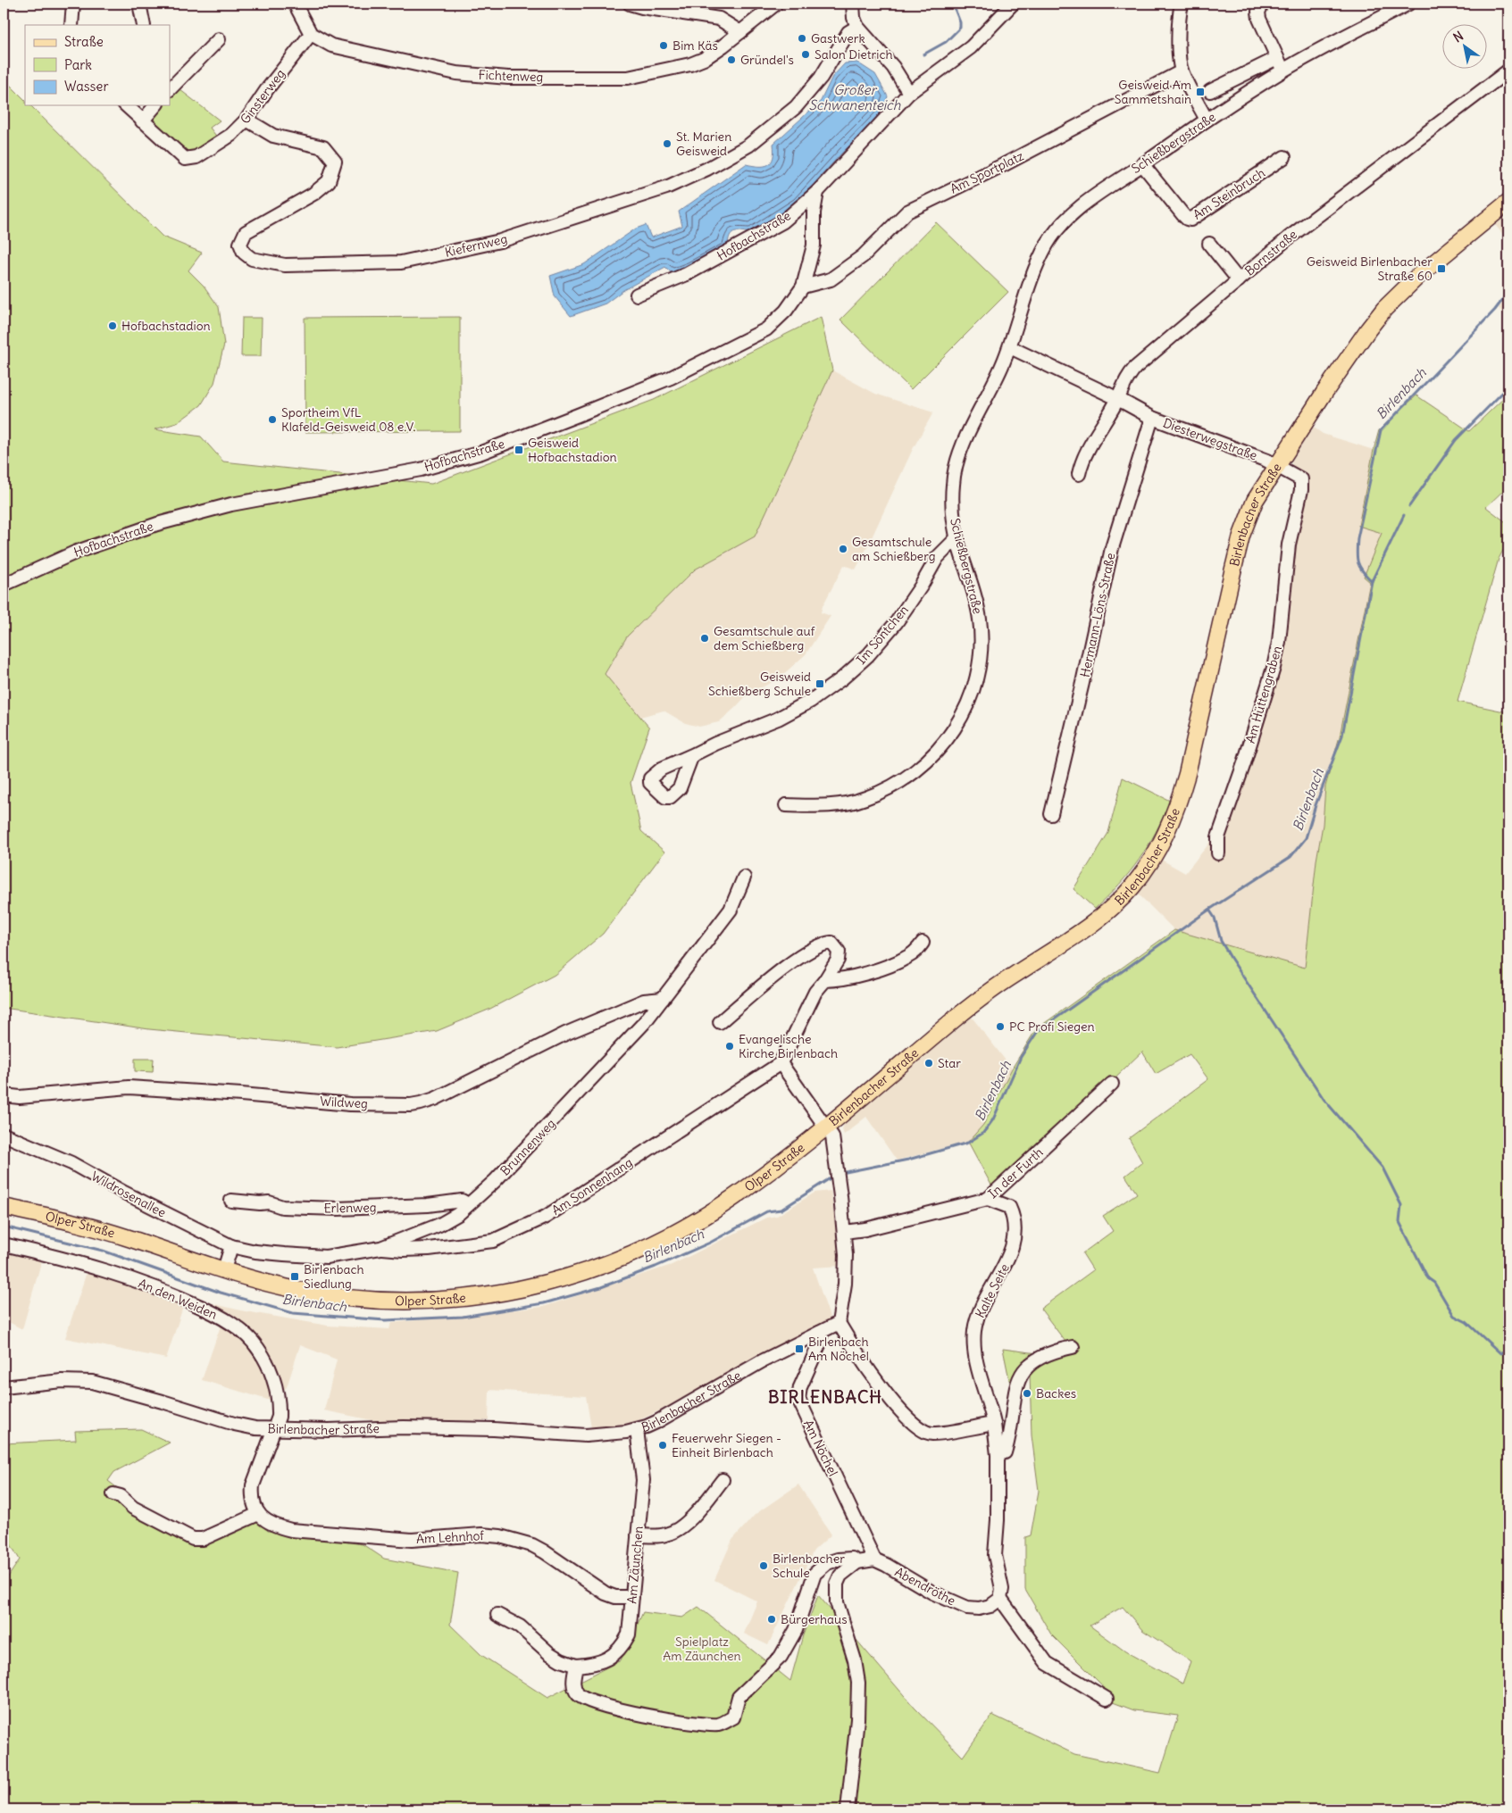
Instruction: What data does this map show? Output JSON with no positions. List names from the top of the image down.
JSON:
{
  "streets": {
    "main road": ["Birlenbacher Straße", "Olper Straße"],
    "street": [
      "Fichtenweg",
      "Ginsterweg",
      "Schießbergstraße",
      "Am Sportplatz",
      "Am Steinbruch",
      "Hofbachstraße",
      "Kiefernweg",
      "Bornstraße",
      "Diesterwegstraße",
      "Hermann-Löns-Straße",
      "Im Söntchen",
      "Am Hüttengraben",
      "Wildweg",
      "Brunnenweg",
      "In der Furth",
      "Am Sonnenhang",
      "Wildrosenallee",
      "Erlenweg",
      "Kalte Seite",
      "An den Weiden",
      "Am Nöchel",
      "Am Lehnhof",
      "Am Zäunchen",
      "Abendröthe"
    ]
  },
  "crossings": [
    ["Fichtenweg", "Ginsterweg"],
    ["Ginsterweg", "Kiefernweg"],
    ["Schießbergstraße", "Am Steinbruch"],
    ["Schießbergstraße", "Im Söntchen"],
    ["Am Sportplatz", "Hofbachstraße"],
    ["Bornstraße", "Diesterwegstraße"],
    ["Diesterwegstraße", "Birlenbacher Straße"],
    ["Diesterwegstraße", "Hermann-Löns-Straße"],
    ["Diesterwegstraße", "Am Hüttengraben"],
    ["Birlenbacher Straße", "Olper Straße"],
    ["Birlenbacher Straße", "In der Furth"],
    ["Birlenbacher Straße", "An den Weiden"],
    ["Birlenbacher Straße", "Am Nöchel"],
    ["Birlenbacher Straße", "Am Zäunchen"],
    ["Wildweg", "Brunnenweg"],
    ["Brunnenweg", "Am Sonnenhang"],
    ["Brunnenweg", "Wildrosenallee"],
    ["Brunnenweg", "Erlenweg"],
    ["In der Furth", "Kalte Seite"],
    ["Am Nöchel", "Abendröthe"],
    ["Am Lehnhof", "Am Zäunchen"]
  ],
  "districts": ["BIRLENBACH"],
  "water": ["Großer Schwanenteich", "Birlenbach"],
  "parks": ["Spielplatz Am Zäunchen"],
  "places": {
    "other": [
      "Gastwerk",
      "Bim Käs",
      "Salon Dietrich",
      "Gründel's",
      "St. Marien Geisweid",
      "Hofbachstadion",
      "Sportheim VfL Klafeld-Geisweid 08 e.V.",
      "Gesamtschule am Schießberg",
      "Gesamtschule auf dem Schießberg",
      "PC Profi Siegen",
      "Evangelische Kirche Birlenbach",
      "Star",
      "Backes",
      "Feuerwehr Siegen - Einheit Birlenbach",
      "Birlenbacher Schule",
      "Bürgerhaus"
    ],
    "transit": [
      "Geisweid Am Sammetshain",
      "Geisweid Birlenbacher Straße 60",
      "Geisweid Hofbachstadion",
      "Geisweid Schießberg Schule",
      "Birlenbach Siedlung",
      "Birlenbach Am Nöchel"
    ]
  },
  "legend": ["Straße", "Park", "Wasser"],
  "north": "top left"
}
